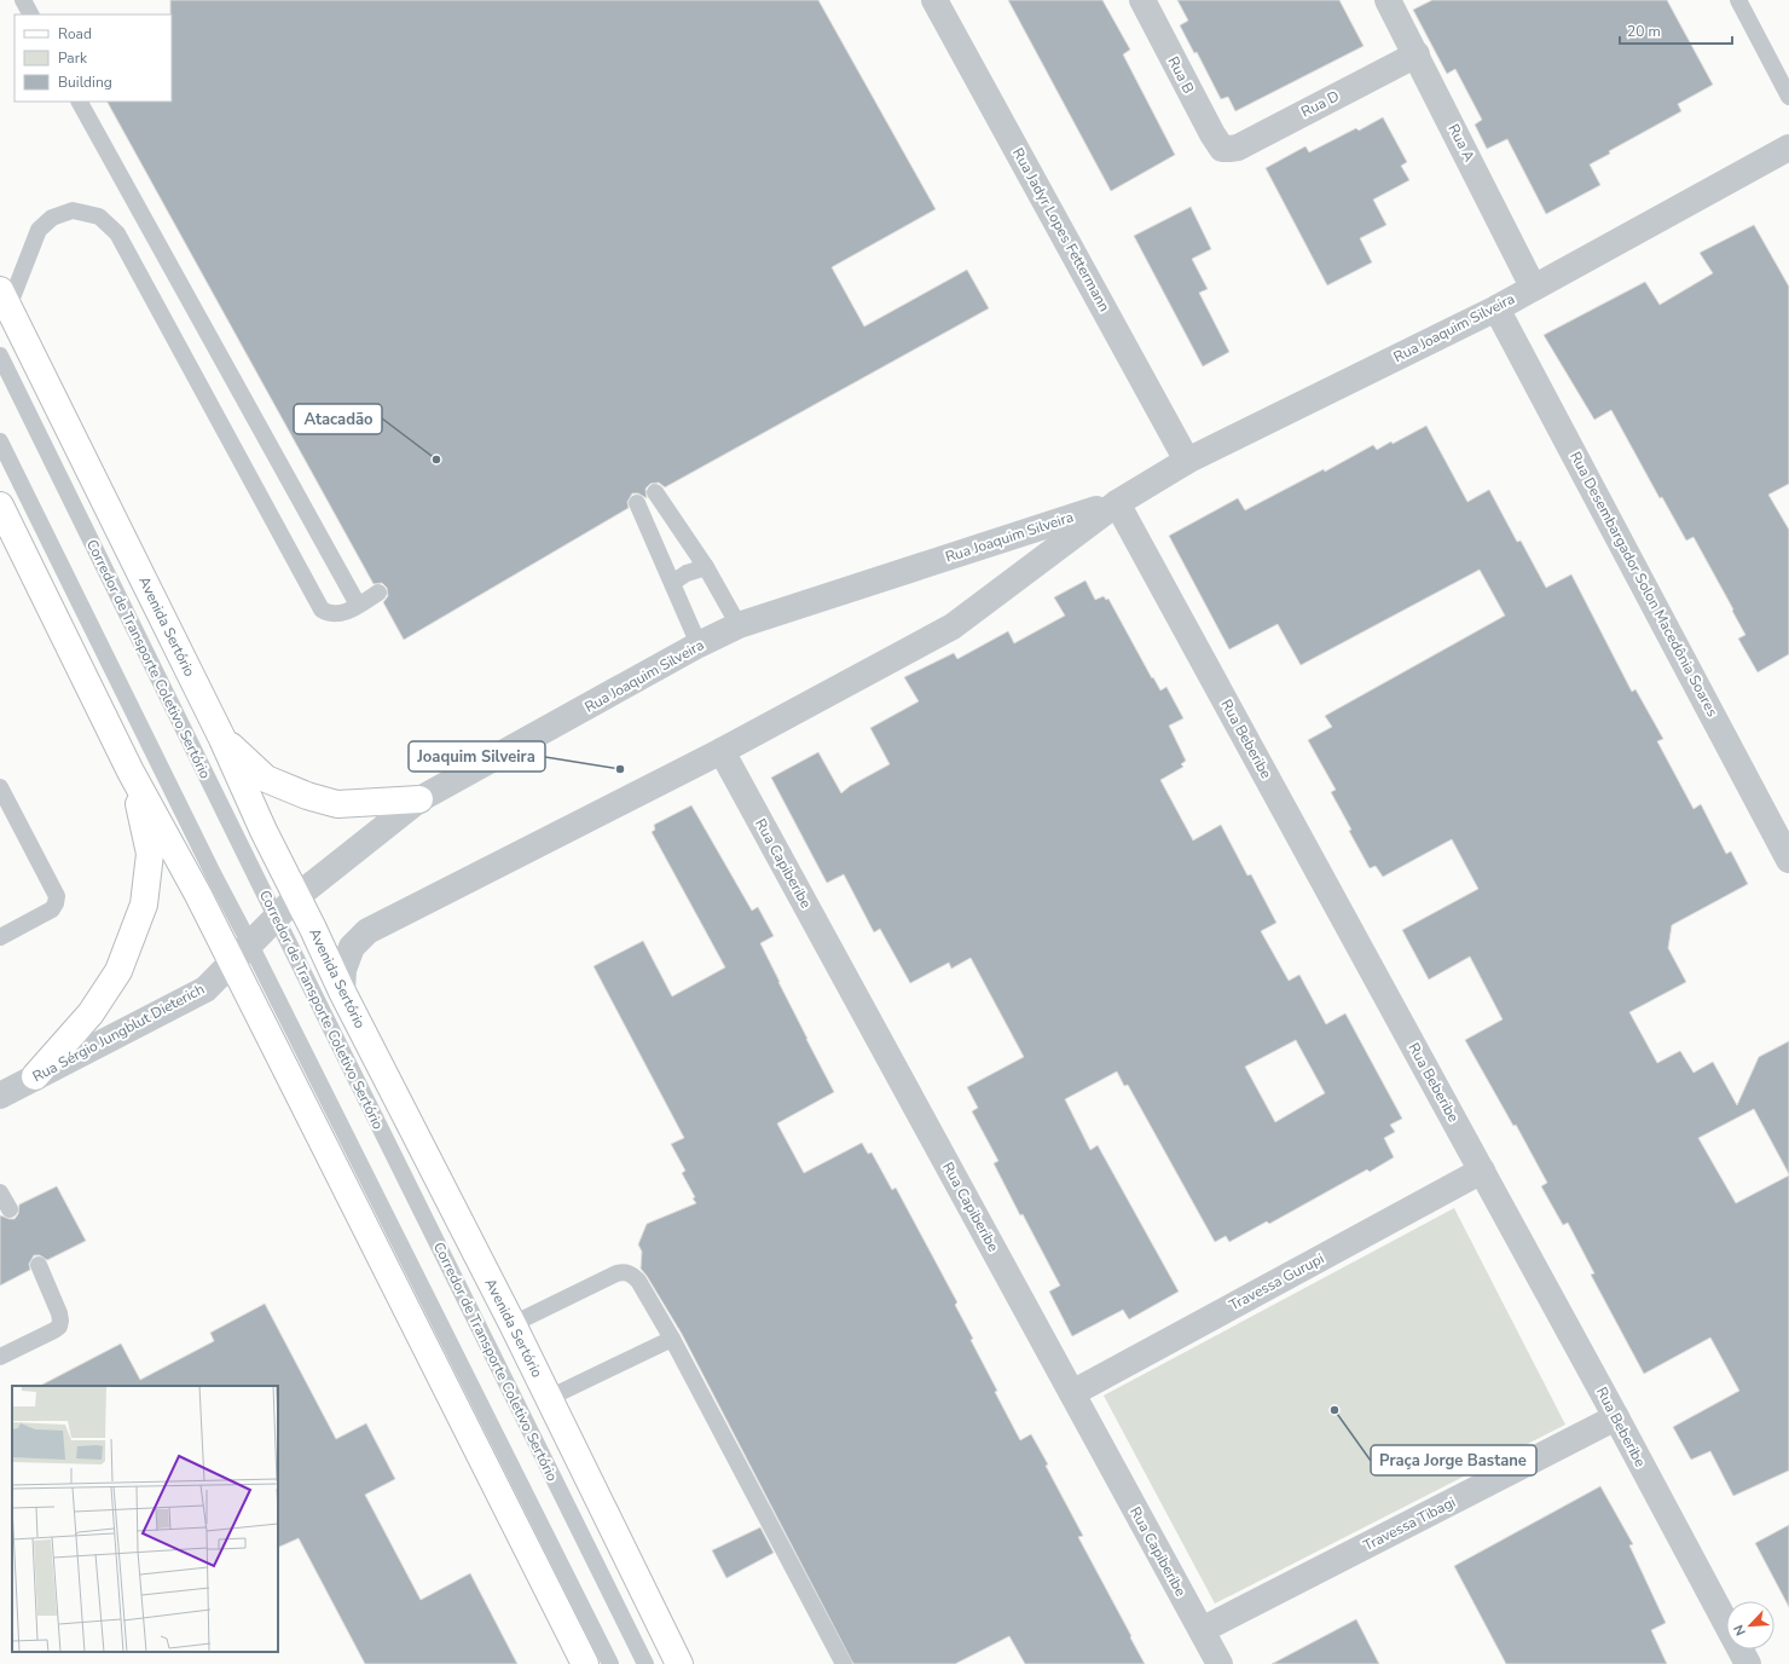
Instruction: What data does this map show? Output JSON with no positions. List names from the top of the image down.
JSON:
{
  "streets": {
    "main road": ["Avenida Sertório"],
    "street": [
      "Rua B",
      "Rua D",
      "Rua A",
      "Rua Jadyr Lopes Fettermann",
      "Rua Joaquim Silveira",
      "Rua Desembargador Solon Macedônia Soares",
      "Rua Beberibe",
      "Rua Capiberibe",
      "Rua Sérgio Jungblut Dieterich",
      "Travessa Gurupi",
      "Travessa Tibagi"
    ],
    "lane": ["Corredor de Transporte Coletivo Sertório"]
  },
  "crossings": [
    ["Rua B", "Rua D"],
    ["Rua D", "Rua A"],
    ["Rua A", "Rua Joaquim Silveira"],
    ["Rua Jadyr Lopes Fettermann", "Rua Joaquim Silveira"],
    ["Rua Joaquim Silveira", "Rua Desembargador Solon Macedônia Soares"],
    ["Rua Joaquim Silveira", "Avenida Sertório"],
    ["Rua Joaquim Silveira", "Corredor de Transporte Coletivo Sertório"],
    ["Rua Joaquim Silveira", "Rua Beberibe"],
    ["Rua Joaquim Silveira", "Rua Capiberibe"],
    ["Rua Joaquim Silveira", "Rua Sérgio Jungblut Dieterich"],
    ["Rua Beberibe", "Travessa Gurupi"],
    ["Rua Beberibe", "Travessa Tibagi"],
    ["Rua Capiberibe", "Travessa Gurupi"],
    ["Rua Capiberibe", "Travessa Tibagi"]
  ],
  "places": ["Atacadão", "Joaquim Silveira", "Praça Jorge Bastane"],
  "legend": ["Road", "Park", "Building"],
  "scale_bar": "20 m",
  "north": "bottom left"
}
